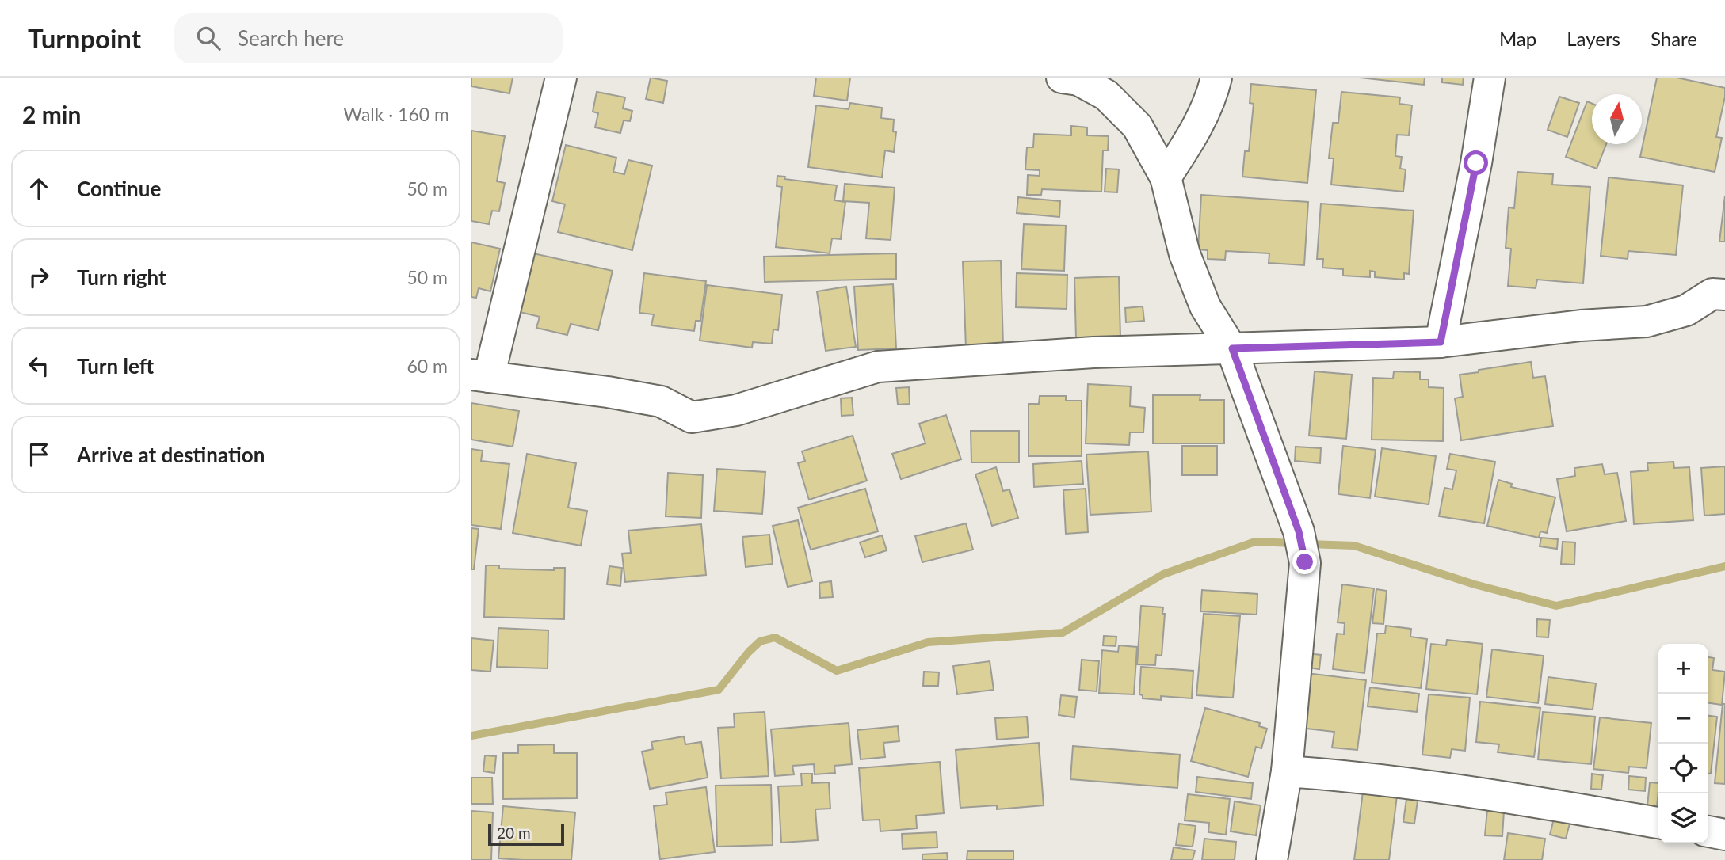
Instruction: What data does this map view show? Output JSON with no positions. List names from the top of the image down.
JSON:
{
  "scale_bar": "20 m",
  "north": "top",
  "page": {
    "header": "Turnpoint",
    "search": "Search here",
    "nav": ["Map", "Layers", "Share"],
    "heading": ["2 min", "Walk · 160 m"],
    "list": [
      ["Continue", "50 m"],
      ["Turn right", "50 m"],
      ["Turn left", "60 m"],
      "Arrive at destination"
    ],
    "map_buttons": ["+", "−"],
    "scale": "20 m"
  }
}
